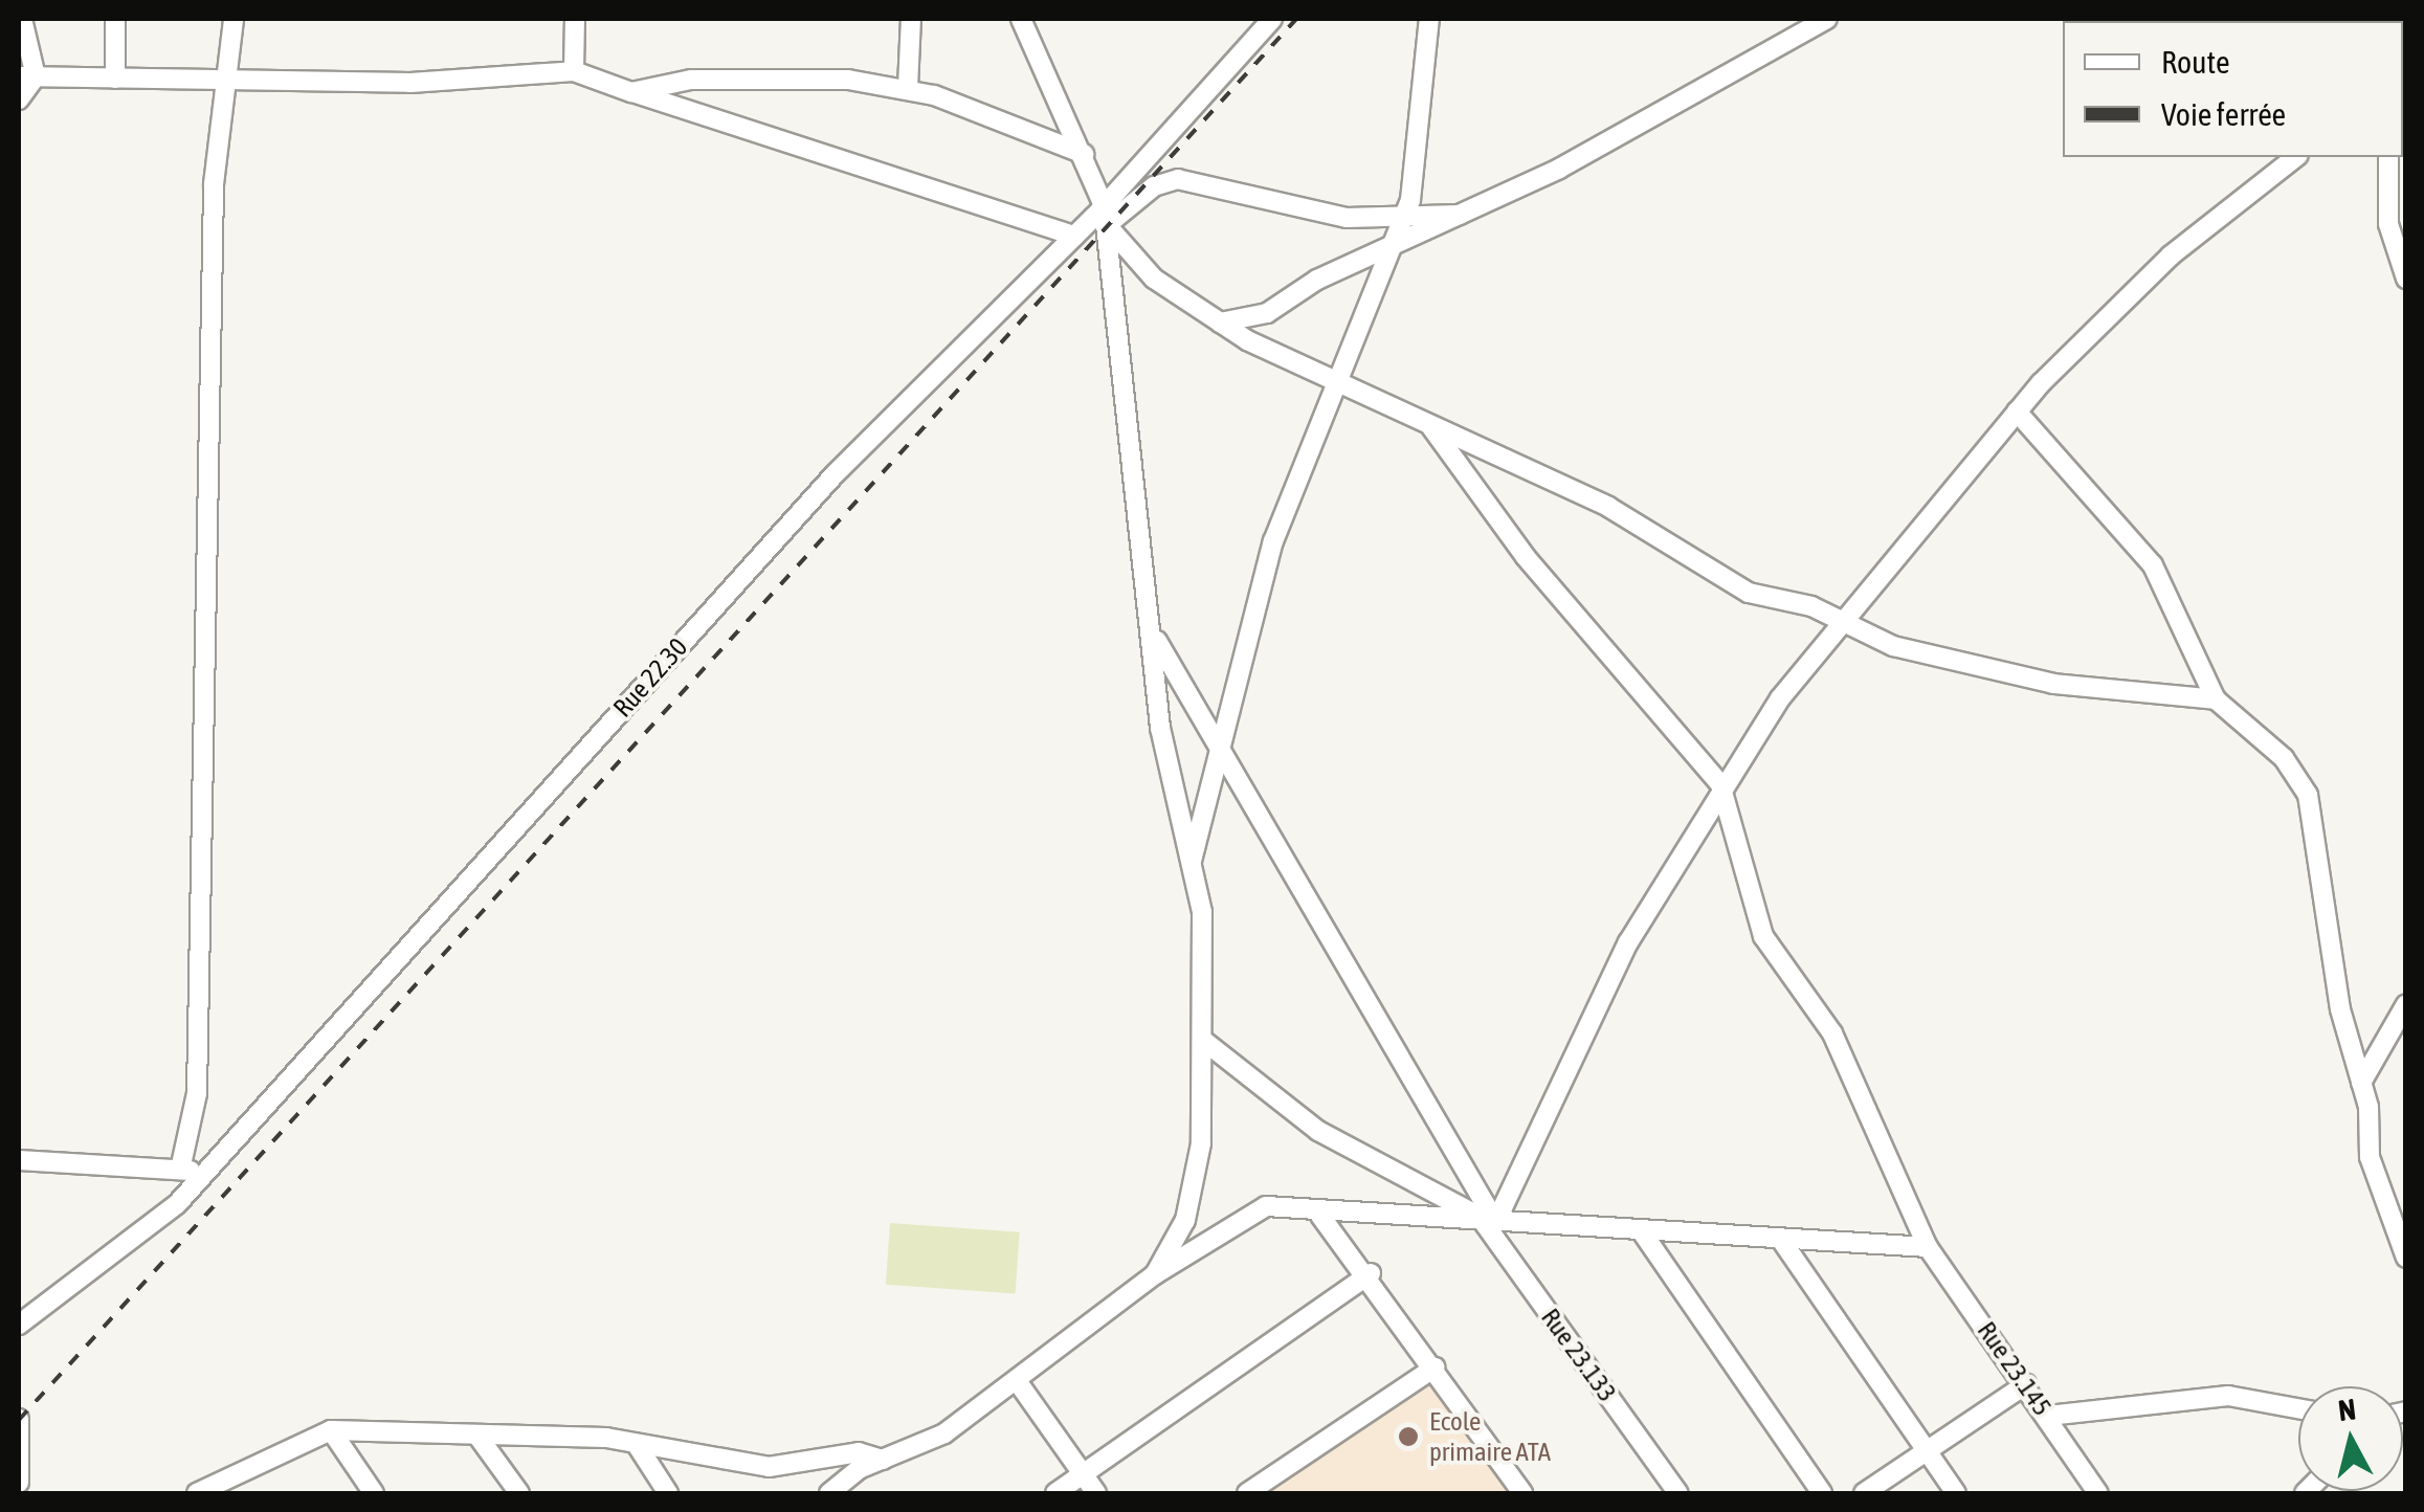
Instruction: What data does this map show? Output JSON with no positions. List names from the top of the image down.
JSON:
{
  "streets": {
    "street": ["Rue 22.30", "Rue 23.133", "Rue 23.145"]
  },
  "places": ["Ecole primaire ATA"],
  "legend": ["Route", "Voie ferrée"],
  "north": "top"
}
